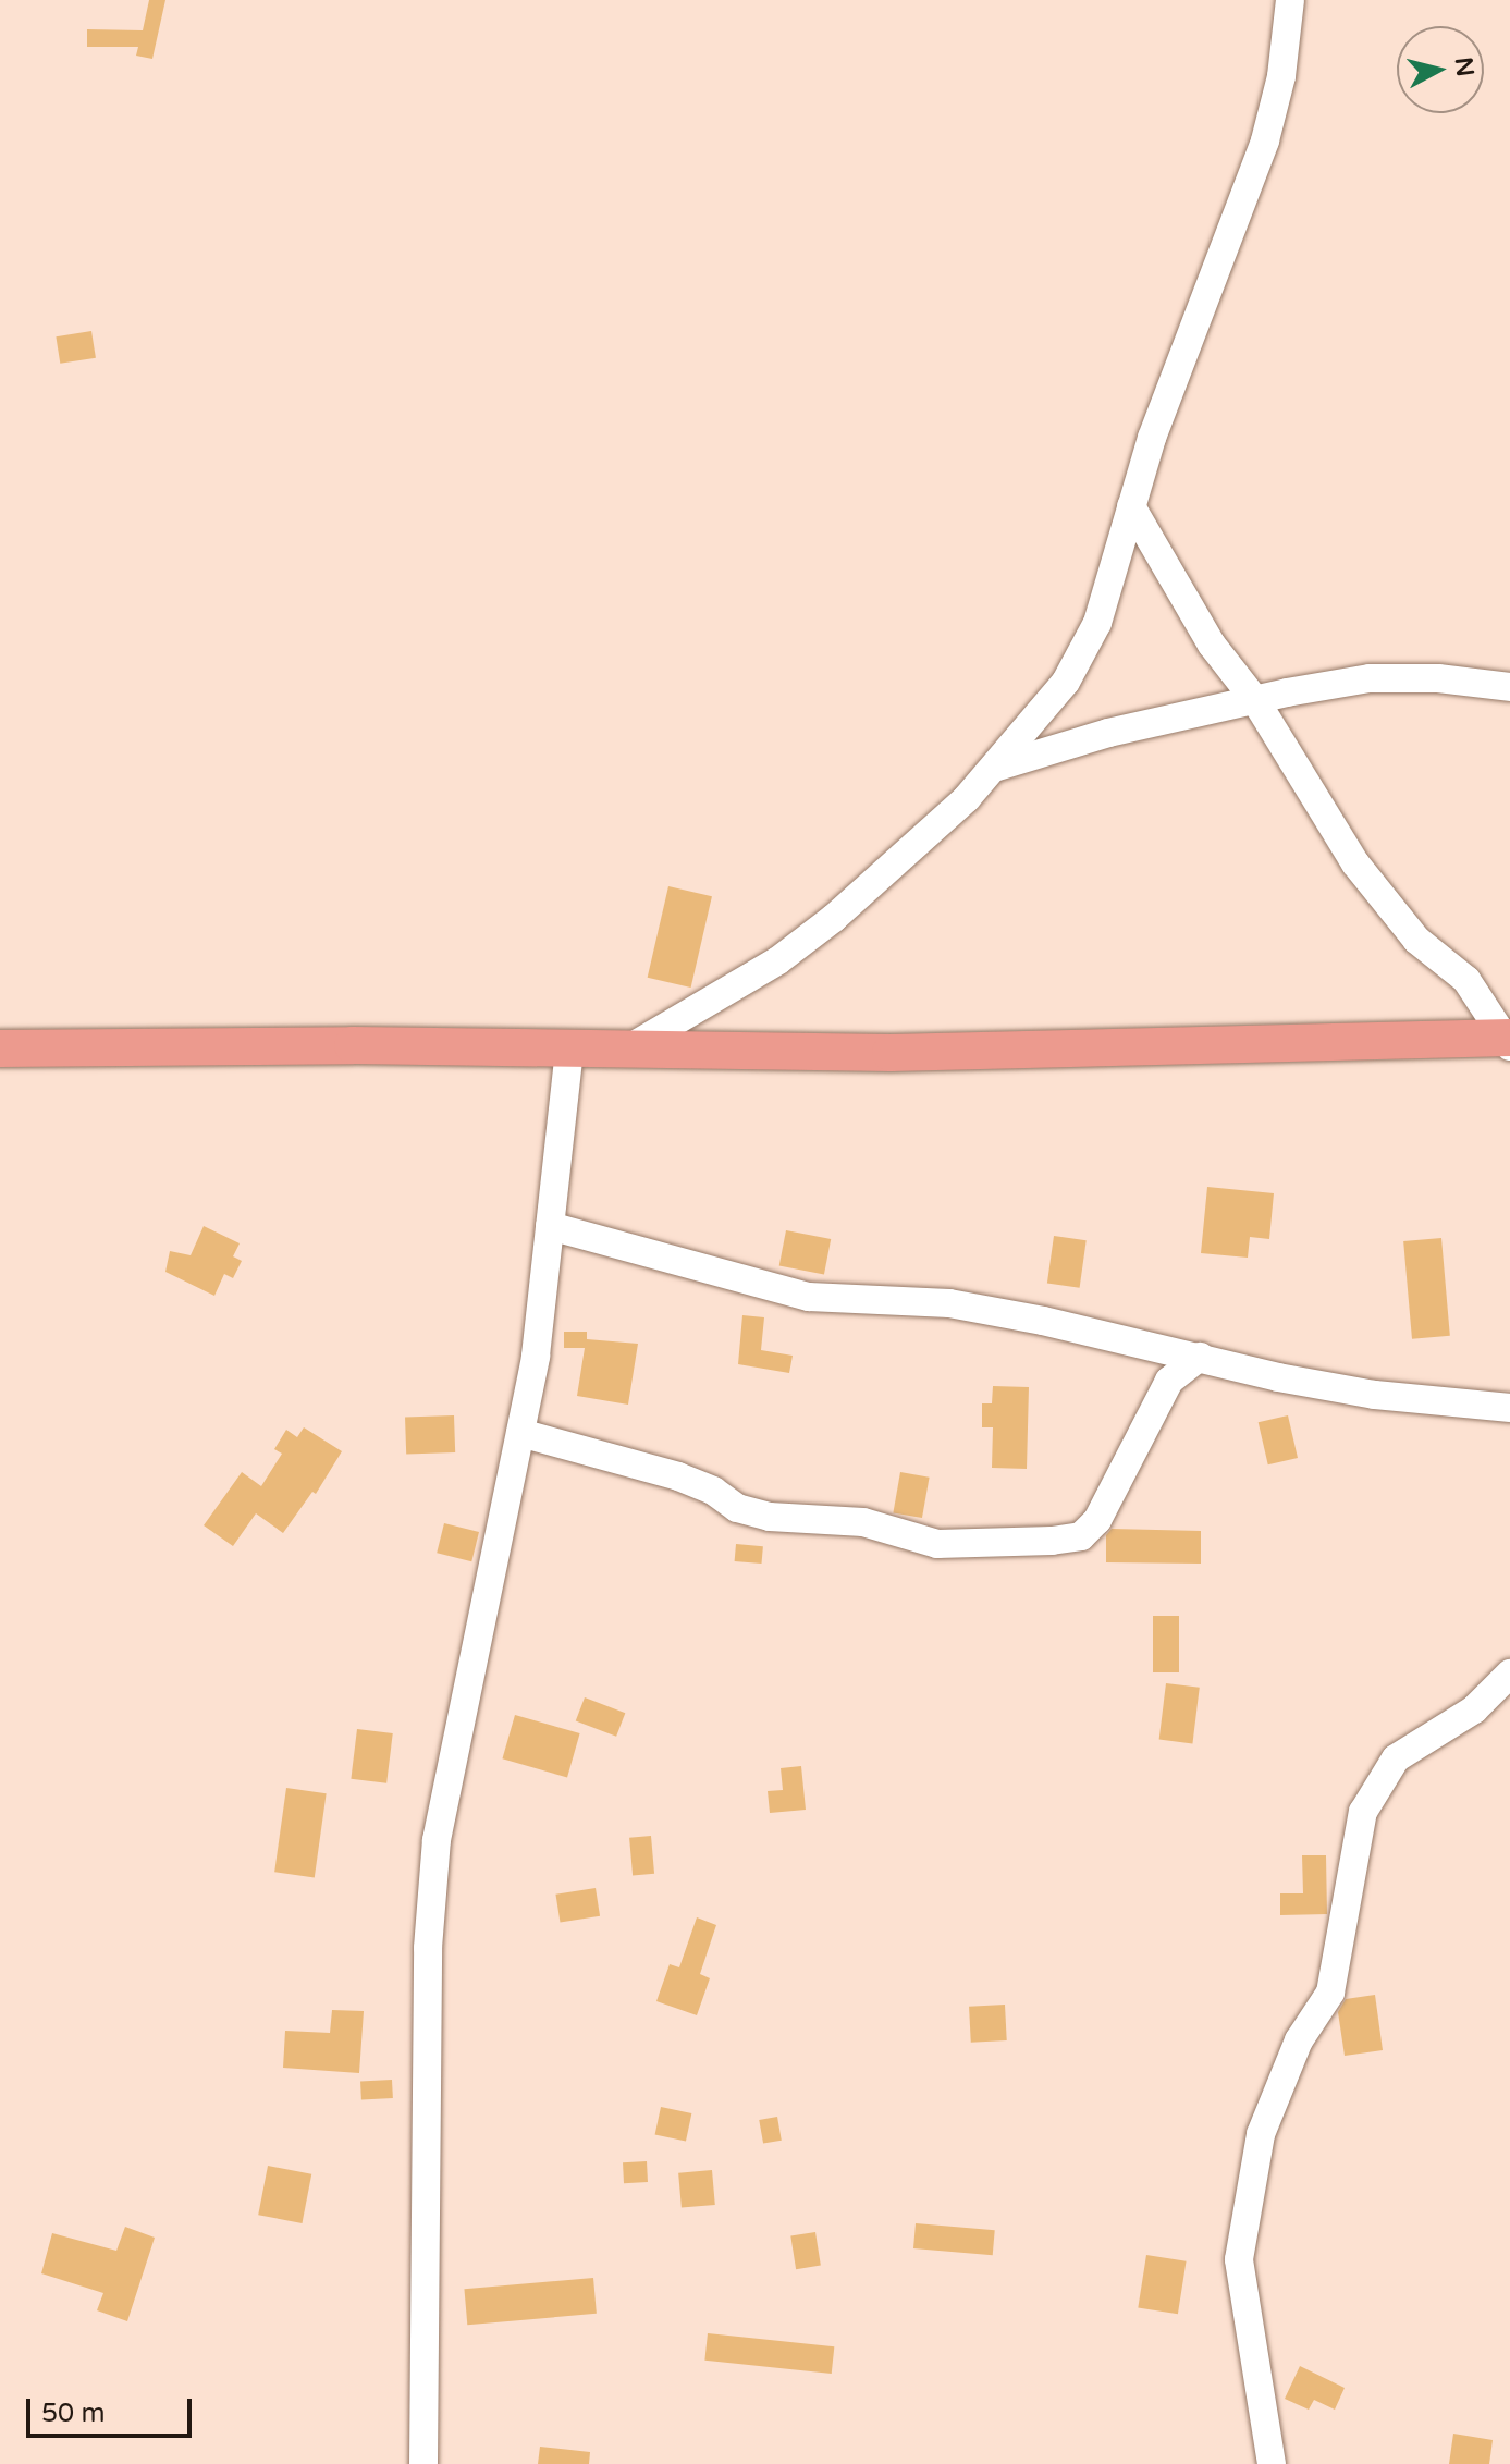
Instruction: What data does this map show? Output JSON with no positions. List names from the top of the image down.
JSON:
{
  "scale_bar": "50 m",
  "north": "right"
}
